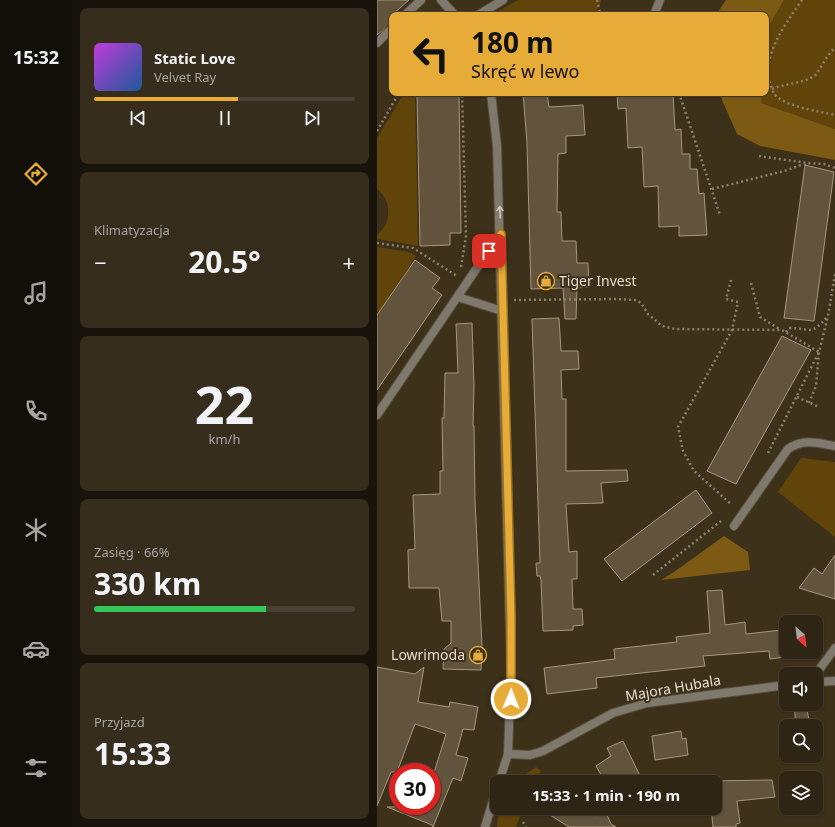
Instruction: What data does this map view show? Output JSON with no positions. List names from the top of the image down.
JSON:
{
  "streets": {
    "street": ["Majora Hubala"]
  },
  "places": {
    "shop": ["Tiger Invest", "Lowrimoda"]
  },
  "north": "bottom right",
  "page": {
    "tabs": "15:32",
    "turn": ["180 m", "Skręć w lewo"],
    "song": ["Static Love", "Velvet Ray"],
    "tile": [
      "Klimatyzacja",
      ["22", "km/h"],
      ["Zasięg · 66%", "330 km"],
      ["Przyjazd", "15:33"]
    ],
    "heat": ["−", "20.5°", "+"],
    "limit": "30",
    "trip": "15:33 · 1 min · 190 m"
  }
}
